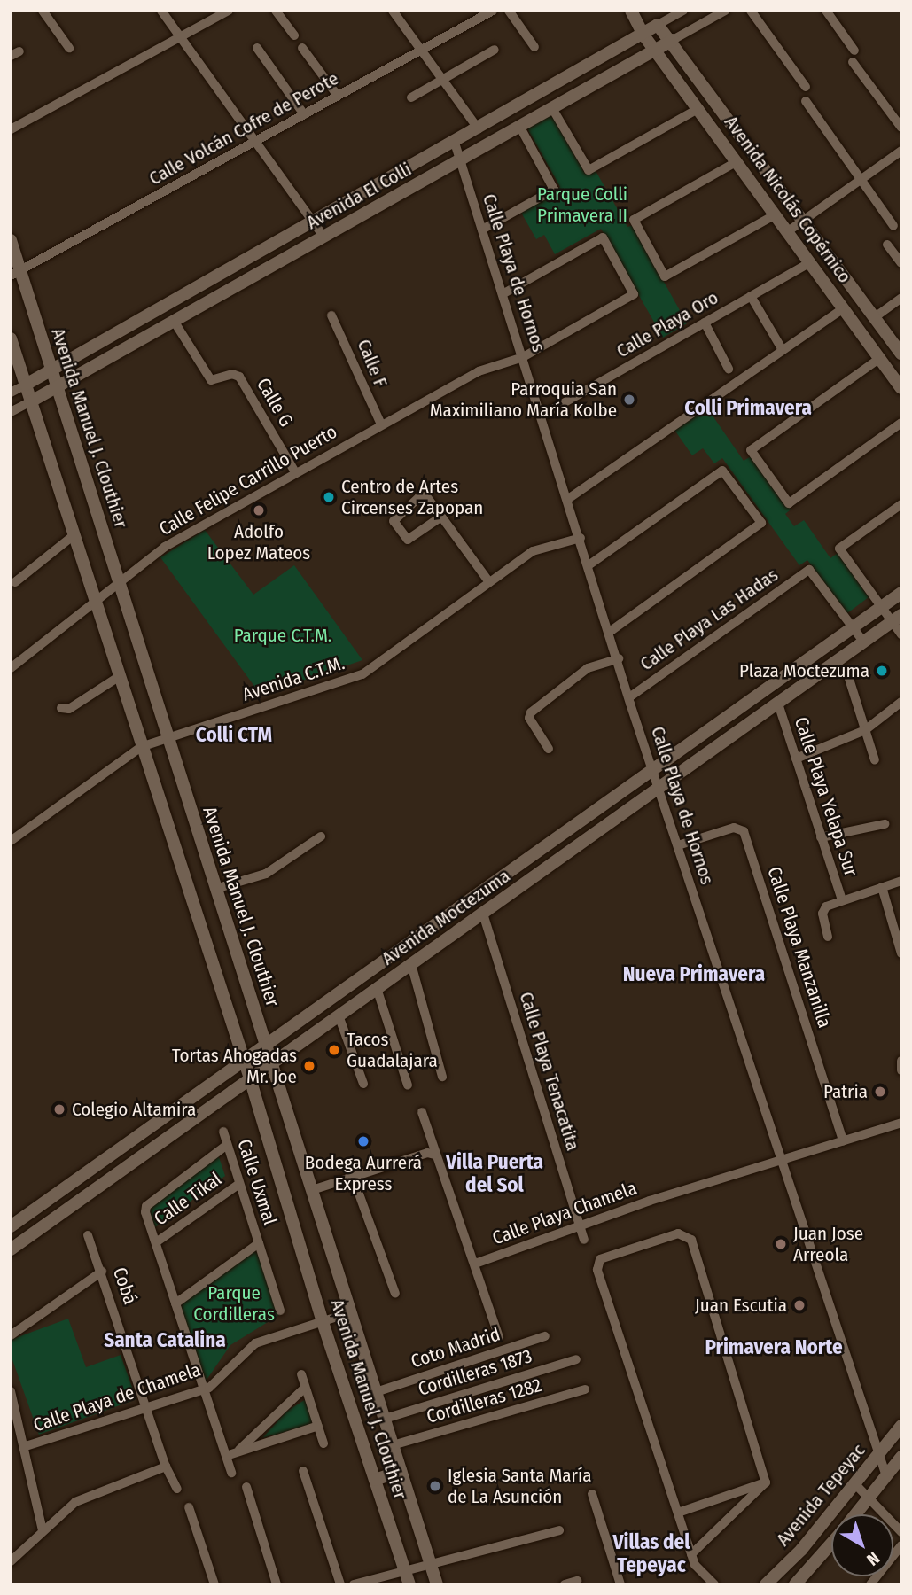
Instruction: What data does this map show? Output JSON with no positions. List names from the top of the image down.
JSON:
{
  "streets": {
    "street": [
      "Calle Volcán Cofre de Perote",
      "Avenida El Colli",
      "Avenida Nicolás Copérnico",
      "Calle Playa de Hornos",
      "Calle Playa Oro",
      "Calle F",
      "Calle G",
      "Avenida Manuel J. Clouthier",
      "Calle Felipe Carrillo Puerto",
      "Calle Playa Las Hadas",
      "Avenida C.T.M.",
      "Calle Playa Yelapa Sur",
      "Avenida Moctezuma",
      "Calle Playa Manzanilla",
      "Calle Playa Tenacatita",
      "Calle Uxmal",
      "Calle Tikal",
      "Calle Playa Chamela",
      "Cobá",
      "Coto Madrid",
      "Cordilleras 1873",
      "Calle Playa de Chamela",
      "Cordilleras 1282",
      "Avenida Tepeyac"
    ]
  },
  "crossings": [
    ["Calle Volcán Cofre de Perote", "Avenida Manuel J. Clouthier"],
    ["Avenida El Colli", "Avenida Nicolás Copérnico"],
    ["Avenida El Colli", "Calle Playa de Hornos"],
    ["Avenida El Colli", "Calle G"],
    ["Avenida El Colli", "Avenida Manuel J. Clouthier"],
    ["Avenida Nicolás Copérnico", "Calle Playa Oro"],
    ["Calle Playa de Hornos", "Calle Playa Oro"],
    ["Calle Playa de Hornos", "Calle Felipe Carrillo Puerto"],
    ["Calle Playa de Hornos", "Calle Playa Las Hadas"],
    ["Calle Playa de Hornos", "Avenida C.T.M."],
    ["Calle Playa de Hornos", "Avenida Moctezuma"],
    ["Calle Playa de Hornos", "Calle Playa Manzanilla"],
    ["Calle Playa de Hornos", "Calle Playa Chamela"],
    ["Calle Playa de Hornos", "Avenida Tepeyac"],
    ["Calle F", "Calle Felipe Carrillo Puerto"],
    ["Calle G", "Calle Felipe Carrillo Puerto"],
    ["Avenida Manuel J. Clouthier", "Calle Felipe Carrillo Puerto"],
    ["Avenida Manuel J. Clouthier", "Avenida C.T.M."],
    ["Avenida Manuel J. Clouthier", "Avenida Moctezuma"],
    ["Avenida Manuel J. Clouthier", "Coto Madrid"],
    ["Avenida Manuel J. Clouthier", "Cordilleras 1873"],
    ["Avenida Manuel J. Clouthier", "Calle Playa de Chamela"],
    ["Avenida Manuel J. Clouthier", "Cordilleras 1282"],
    ["Calle Playa Las Hadas", "Avenida Moctezuma"],
    ["Calle Playa Yelapa Sur", "Avenida Moctezuma"],
    ["Avenida Moctezuma", "Calle Playa Tenacatita"],
    ["Calle Playa Manzanilla", "Calle Playa Chamela"],
    ["Calle Playa Tenacatita", "Calle Playa Chamela"],
    ["Calle Uxmal", "Calle Tikal"],
    ["Cobá", "Calle Playa de Chamela"]
  ],
  "districts": [
    "Colli Primavera",
    "Colli CTM",
    "Nueva Primavera",
    "Villa Puerta del Sol",
    "Santa Catalina",
    "Primavera Norte",
    "Villas del Tepeyac"
  ],
  "parks": ["Parque Colli Primavera II", "Parque C.T.M.", "Parque Cordilleras"],
  "places": [
    "Parroquia San Maximiliano María Kolbe",
    "Centro de Artes Circenses Zapopan",
    "Adolfo Lopez Mateos",
    "Plaza Moctezuma",
    "Tacos Guadalajara",
    "Tortas Ahogadas Mr. Joe",
    "Patria",
    "Colegio Altamira",
    "Bodega Aurrerá Express",
    "Juan Jose Arreola",
    "Juan Escutia",
    "Iglesia Santa María de La Asunción"
  ],
  "north": "bottom right"
}
